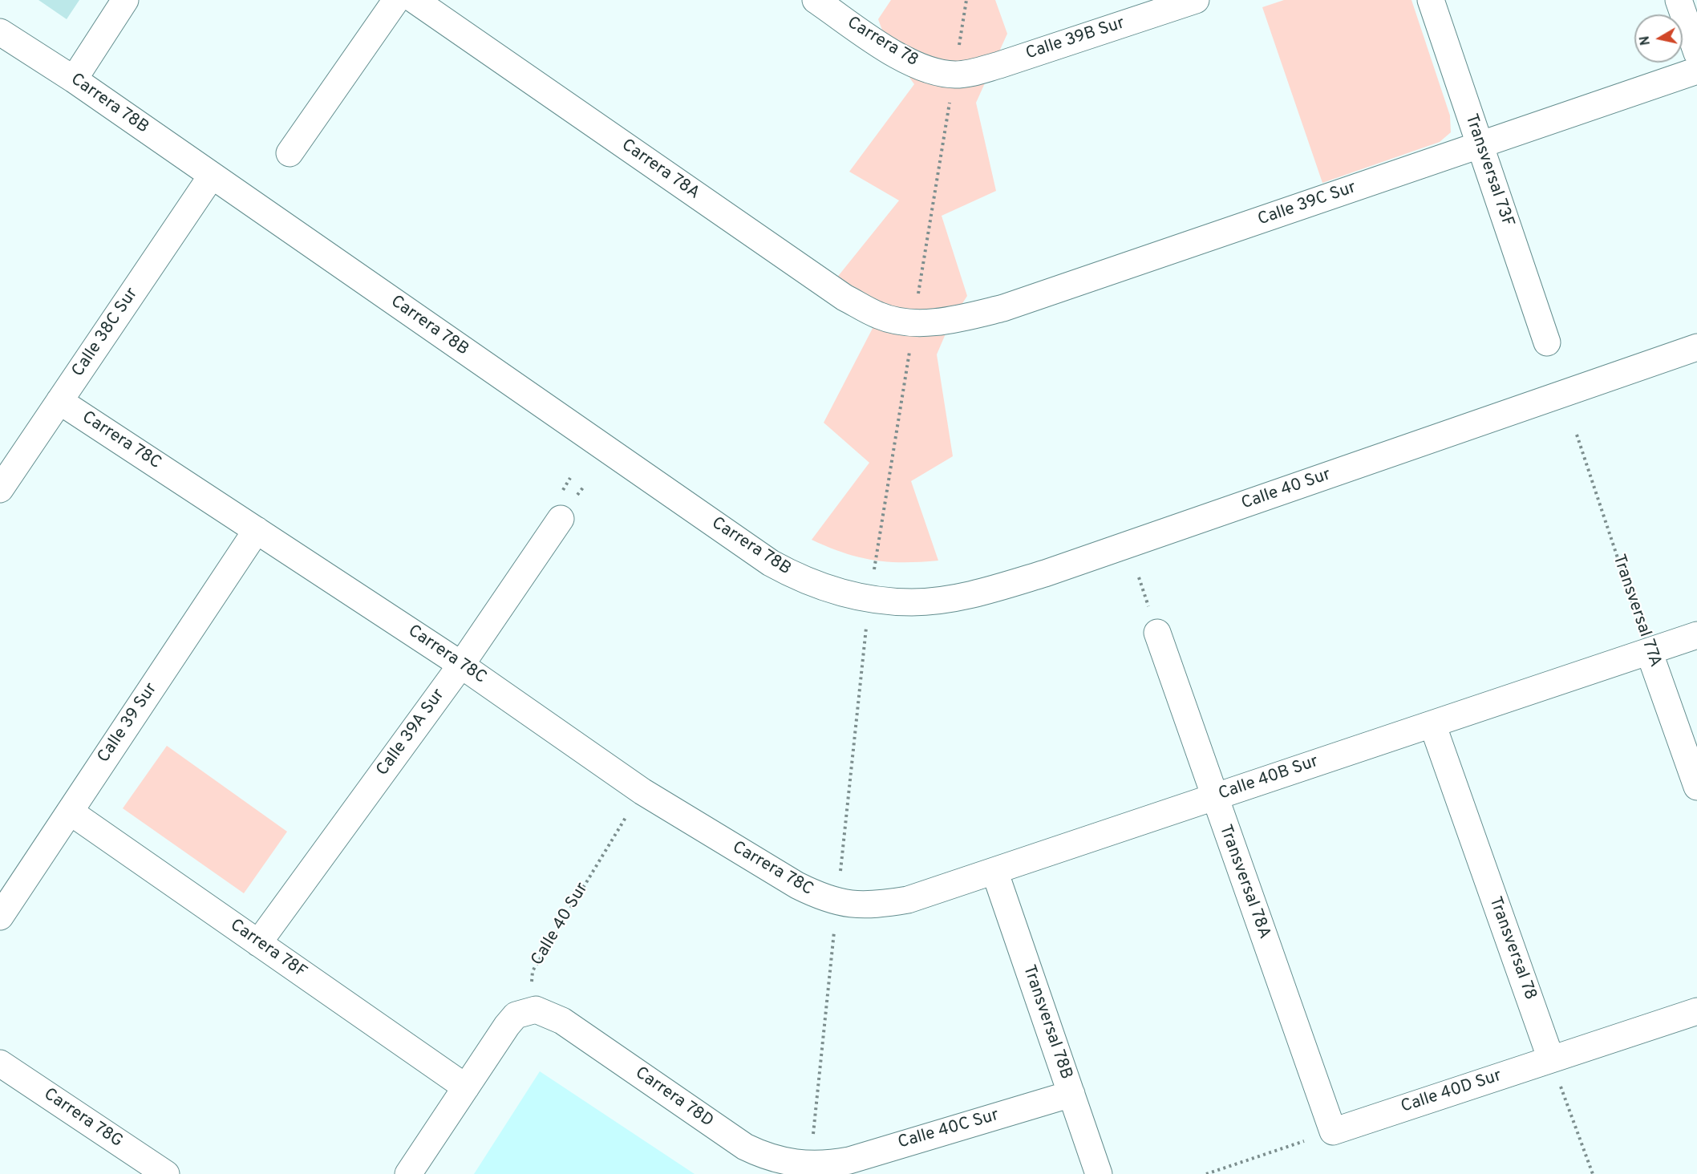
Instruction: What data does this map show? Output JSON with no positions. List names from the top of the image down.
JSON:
{
  "streets": {
    "street": [
      "Calle 39B Sur",
      "Carrera 78",
      "Carrera 78B",
      "Carrera 78A",
      "Transversal 73F",
      "Calle 39C Sur",
      "Calle 38C Sur",
      "Carrera 78C",
      "Calle 40 Sur",
      "Transversal 77A",
      "Calle 39 Sur",
      "Calle 39A Sur",
      "Calle 40B Sur",
      "Transversal 78A",
      "Transversal 78",
      "Carrera 78F",
      "Transversal 78B",
      "Calle 40D Sur",
      "Carrera 78D",
      "Carrera 78G",
      "Calle 40C Sur"
    ]
  },
  "crossings": [
    ["Calle 39B Sur", "Carrera 78"],
    ["Carrera 78B", "Calle 38C Sur"],
    ["Carrera 78B", "Calle 40 Sur"],
    ["Carrera 78A", "Calle 39C Sur"],
    ["Transversal 73F", "Calle 39C Sur"],
    ["Calle 38C Sur", "Carrera 78C"],
    ["Carrera 78C", "Calle 40 Sur"],
    ["Carrera 78C", "Calle 39 Sur"],
    ["Carrera 78C", "Calle 39A Sur"],
    ["Carrera 78C", "Calle 40B Sur"],
    ["Calle 40 Sur", "Carrera 78D"],
    ["Transversal 77A", "Calle 40B Sur"],
    ["Calle 39 Sur", "Carrera 78F"],
    ["Calle 39A Sur", "Carrera 78F"],
    ["Calle 40B Sur", "Transversal 78A"],
    ["Calle 40B Sur", "Transversal 78"],
    ["Calle 40B Sur", "Transversal 78B"],
    ["Transversal 78A", "Calle 40D Sur"],
    ["Transversal 78", "Calle 40D Sur"],
    ["Transversal 78B", "Calle 40C Sur"],
    ["Carrera 78D", "Calle 40C Sur"]
  ],
  "north": "left"
}
